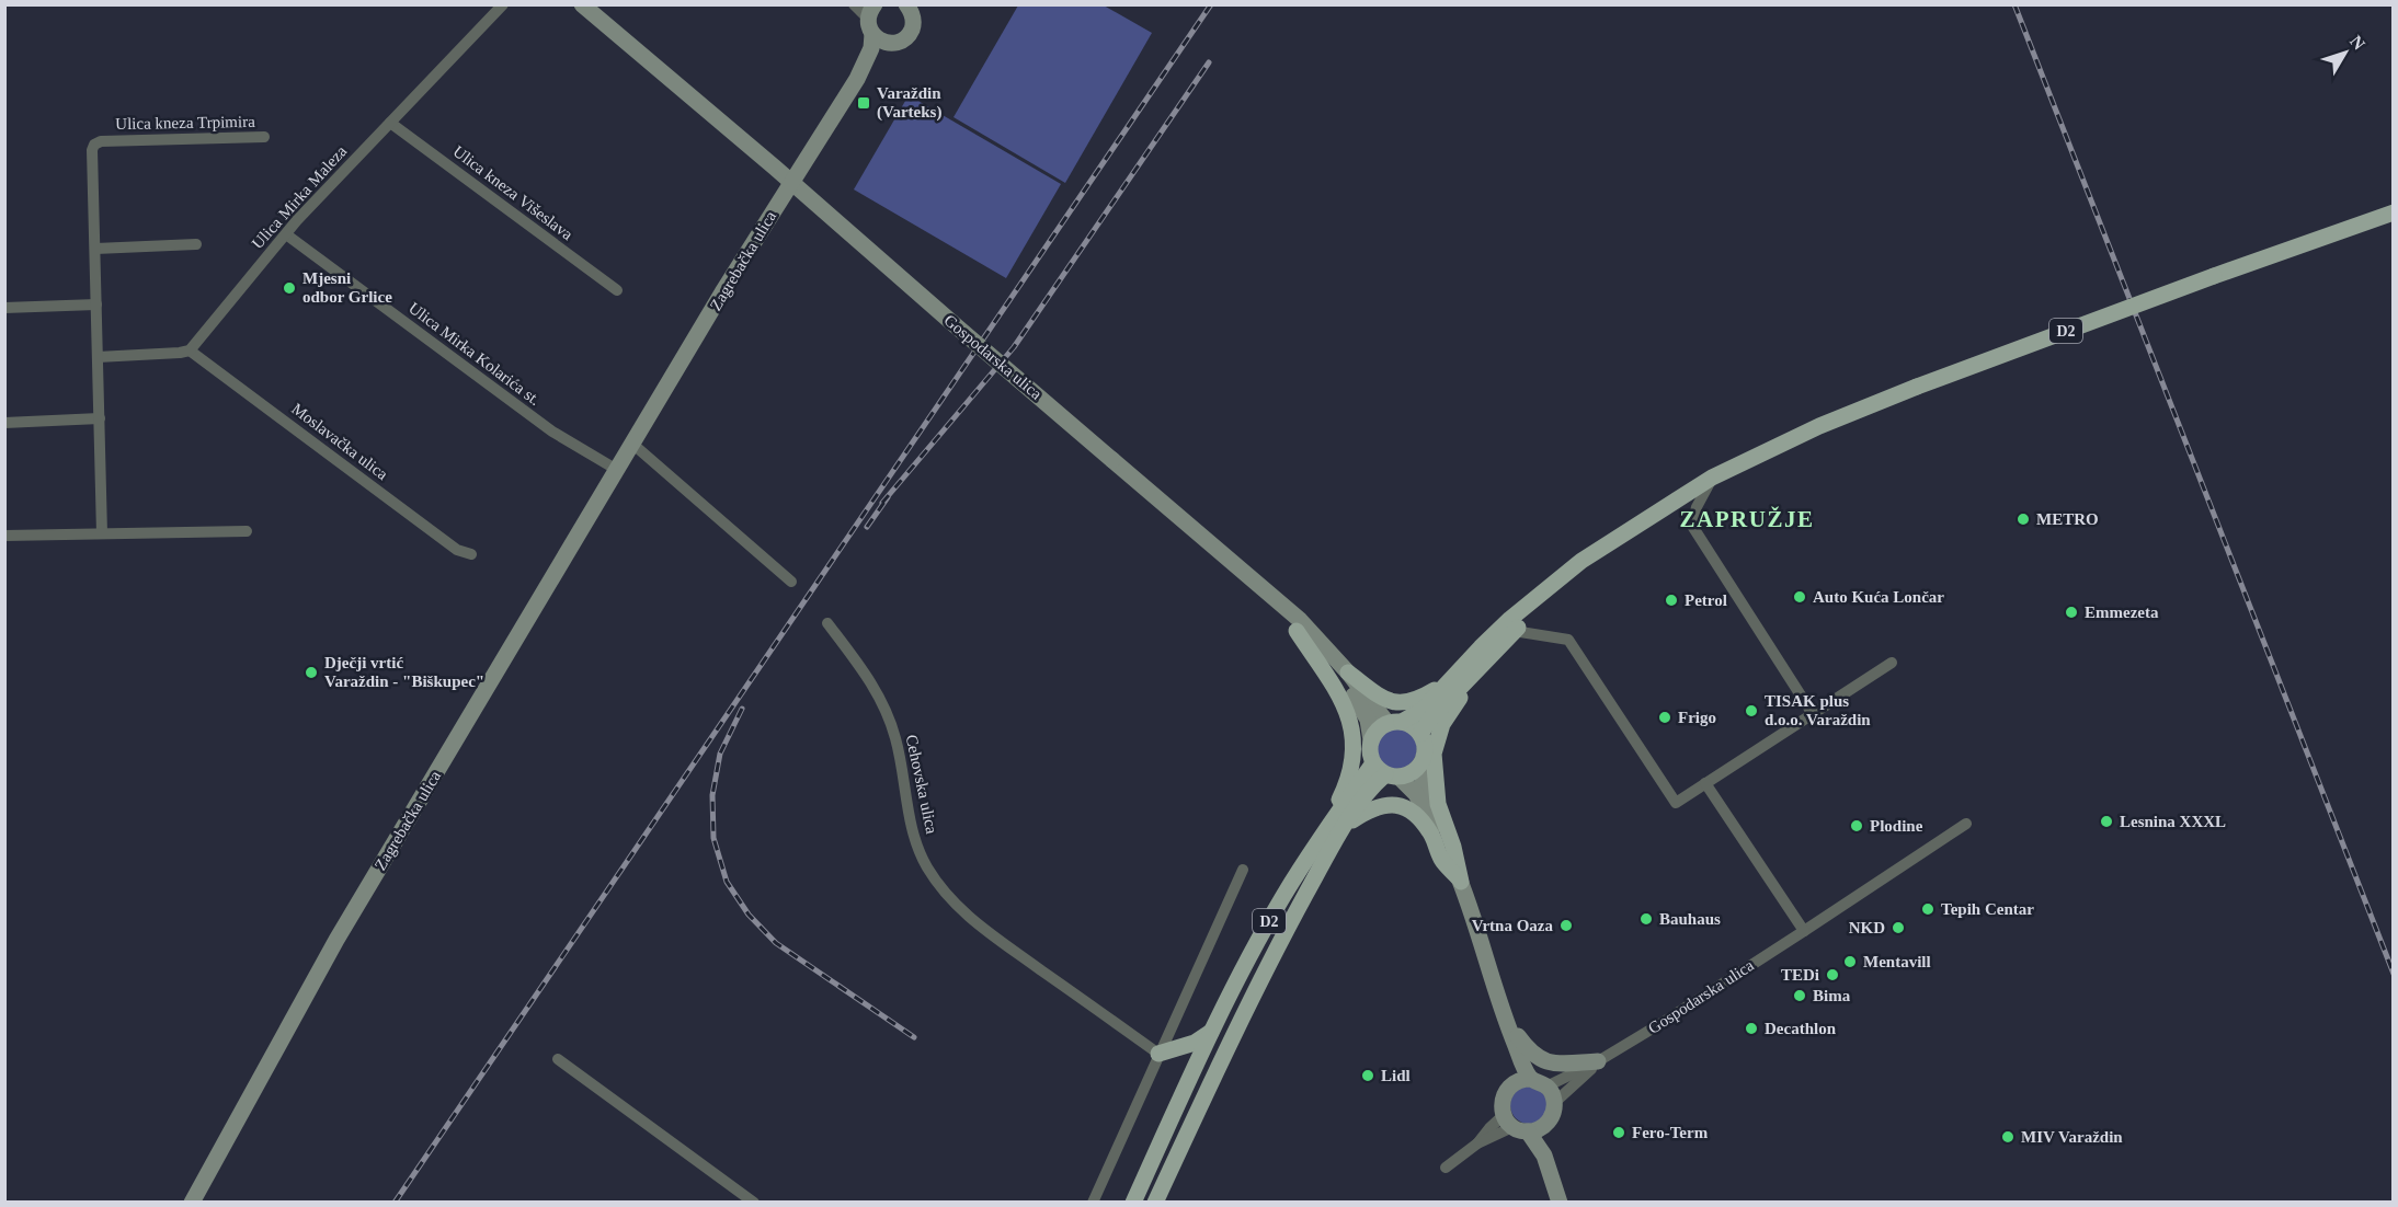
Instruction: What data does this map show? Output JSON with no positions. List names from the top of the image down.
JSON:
{
  "streets": {
    "main road": ["Zagrebačka ulica", "D2", "Gospodarska ulica"],
    "street": [
      "Ulica kneza Trpimira",
      "Ulica kneza Višeslava",
      "Ulica Mirka Maleza",
      "Ulica Mirka Kolarića st.",
      "Moslavačka ulica",
      "Cehovska ulica"
    ]
  },
  "crossings": [
    ["Ulica kneza Višeslava", "Ulica Mirka Maleza"],
    ["Ulica Mirka Maleza", "Ulica Mirka Kolarića st."],
    ["Ulica Mirka Maleza", "Moslavačka ulica"],
    ["Zagrebačka ulica", "Ulica Mirka Kolarića st."],
    ["Zagrebačka ulica", "Gospodarska ulica"],
    ["D2", "Gospodarska ulica"]
  ],
  "districts": ["ZAPRUŽJE"],
  "places": {
    "transit": ["Varaždin (Varteks)"],
    "other": [
      "Mjesni odbor Grlice",
      "METRO",
      "Auto Kuća Lončar",
      "Petrol",
      "Emmezeta",
      "Dječji vrtić Varaždin - \"Biškupec\"",
      "TISAK plus d.o.o. Varaždin",
      "Frigo",
      "Lesnina XXXL",
      "Plodine",
      "Tepih Centar",
      "Bauhaus",
      "Vrtna Oaza",
      "NKD",
      "Mentavill",
      "TEDi",
      "Bima",
      "Decathlon",
      "Lidl",
      "Fero-Term",
      "MIV Varaždin"
    ]
  },
  "north": "top right"
}
